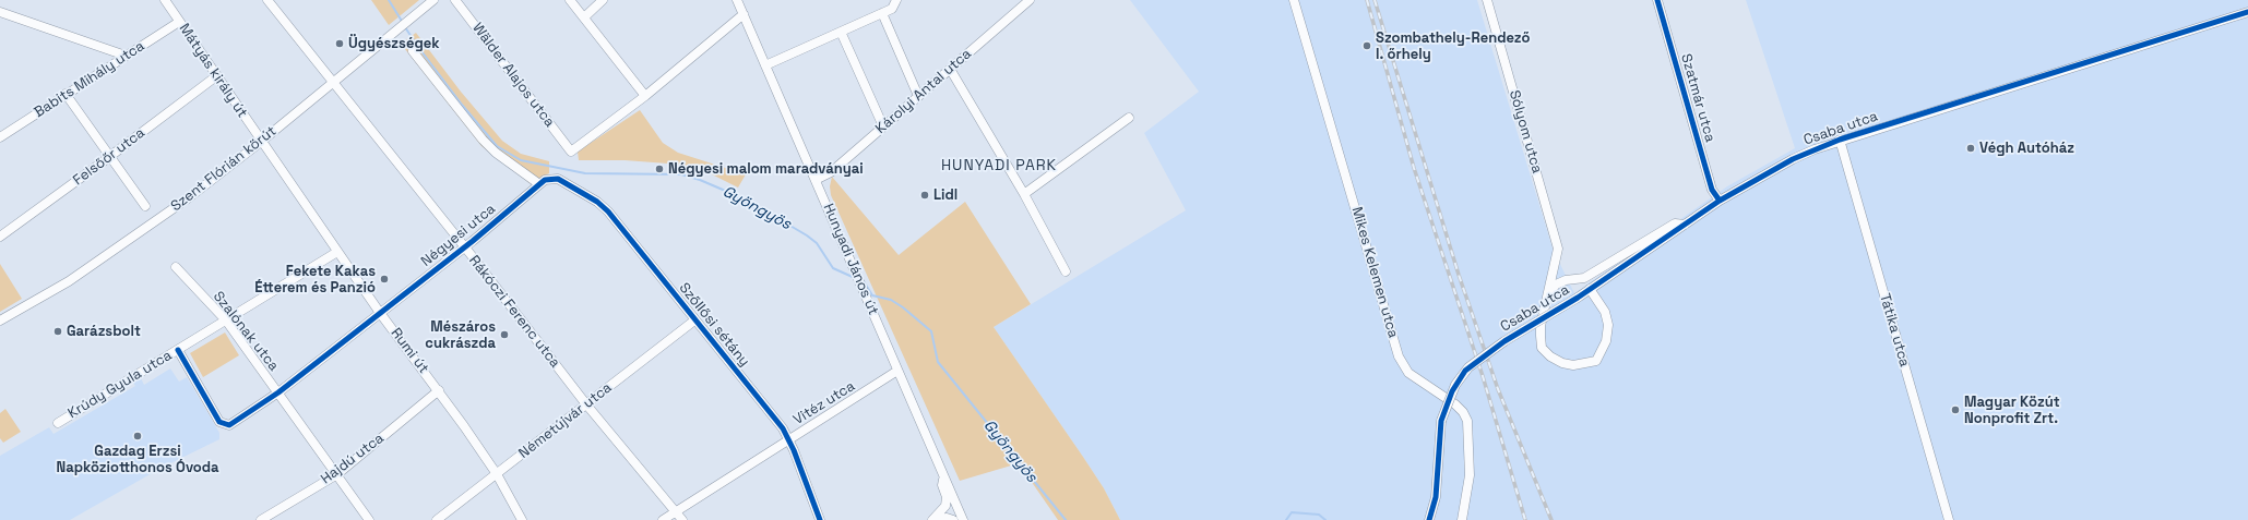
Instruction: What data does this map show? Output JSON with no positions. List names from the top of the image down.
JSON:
{
  "streets": {
    "street": [
      "Mátyás király út",
      "Wälder Alajos utca",
      "Babits Mihály utca",
      "Károlyi Antal utca",
      "Szatmár utca",
      "Csaba utca",
      "Sólyom utca",
      "Felsőőr utca",
      "Szent Flórián körút",
      "Négyesi utca",
      "Hunyadi János út",
      "Mikes Kelemen utca",
      "Rákóczi Ferenc utca",
      "Szőllősi sétány",
      "Tátika utca",
      "Szalónak utca",
      "Rumi út",
      "Krúdy Gyula utca",
      "Vitéz utca",
      "Németújvár utca",
      "Hajdú utca"
    ]
  },
  "crossings": [
    ["Mátyás király út", "Babits Mihály utca"],
    ["Mátyás király út", "Felsőőr utca"],
    ["Mátyás király út", "Szent Flórián körút"],
    ["Mátyás király út", "Rumi út"],
    ["Károlyi Antal utca", "Hunyadi János út"],
    ["Szatmár utca", "Csaba utca"],
    ["Csaba utca", "Sólyom utca"],
    ["Csaba utca", "Tátika utca"],
    ["Szent Flórián körút", "Rákóczi Ferenc utca"],
    ["Szent Flórián körút", "Rumi út"],
    ["Négyesi utca", "Rákóczi Ferenc utca"],
    ["Négyesi utca", "Szőllősi sétány"],
    ["Négyesi utca", "Szalónak utca"],
    ["Négyesi utca", "Rumi út"],
    ["Négyesi utca", "Krúdy Gyula utca"],
    ["Hunyadi János út", "Vitéz utca"],
    ["Rákóczi Ferenc utca", "Vitéz utca"],
    ["Rákóczi Ferenc utca", "Németújvár utca"],
    ["Szőllősi sétány", "Vitéz utca"],
    ["Szőllősi sétány", "Németújvár utca"],
    ["Szalónak utca", "Krúdy Gyula utca"],
    ["Szalónak utca", "Hajdú utca"],
    ["Rumi út", "Krúdy Gyula utca"],
    ["Rumi út", "Németújvár utca"],
    ["Rumi út", "Hajdú utca"]
  ],
  "districts": ["HUNYADI PARK"],
  "water": ["Gyöngyös"],
  "places": [
    "Ügyészségek",
    "Szombathely-Rendező I. őrhely",
    "Végh Autóház",
    "Négyesi malom maradványai",
    "Lidl",
    "Fekete Kakas Étterem és Panzió",
    "Garázsbolt",
    "Mészáros cukrászda",
    "Magyar Közút Nonprofit Zrt.",
    "Gazdag Erzsi Napköziotthonos Óvoda"
  ]
}
